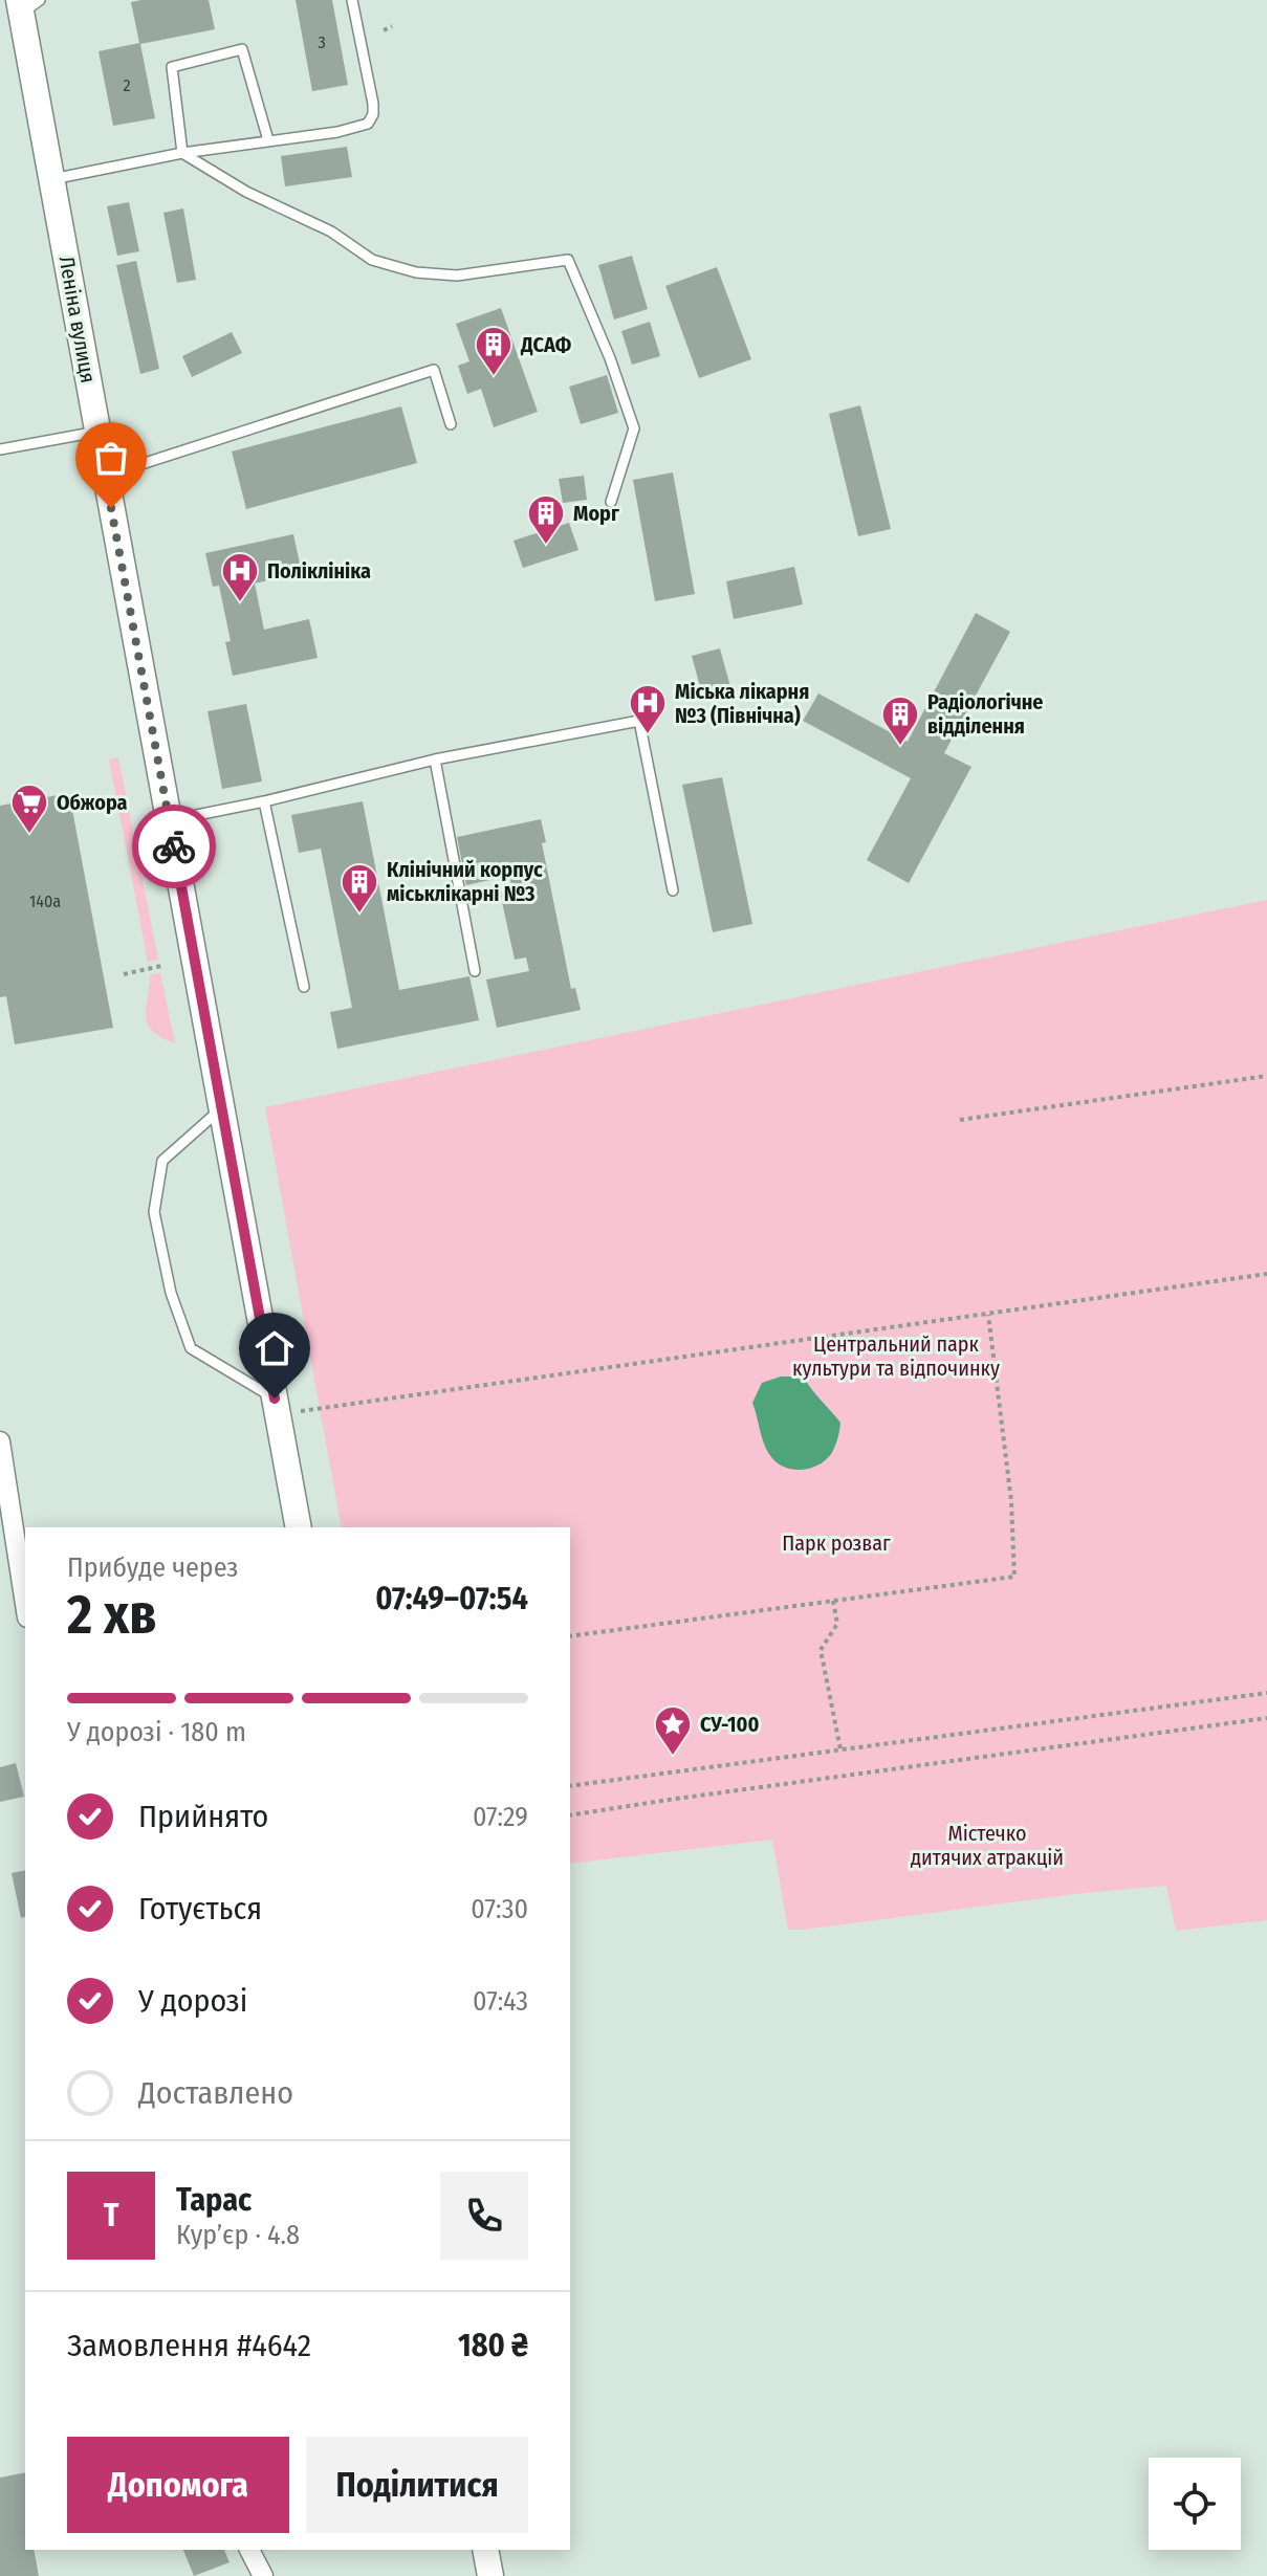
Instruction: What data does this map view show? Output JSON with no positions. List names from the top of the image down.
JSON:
{
  "streets": {
    "main road": ["Леніна вулиця"]
  },
  "parks": ["Центральний парк культури та відпочинку", "Парк розваг", "Містечко дитячих атракцій"],
  "places": {
    "building": [
      "ДСАФ",
      "Морг",
      "Радіологічне відділення",
      "Клінічний корпус міськлікарні №3"
    ],
    "hospital": ["Поліклініка", "Міська лікарня №3 (Північна)"],
    "supermarket": ["Обжора"],
    "place": ["СУ-100"]
  },
  "house_numbers": ["3", "2", "140а"],
  "page": {
    "heading": ["2 хв", "Прибуде через", "07:49–07:54"],
    "panel": [
      "Тарас",
      "Кур’єр · 4.8",
      "Замовлення #4642",
      "180 ₴"
    ],
    "bar": "У дорозі · 180 m",
    "list": [
      ["Прийнято", "07:29"],
      ["Готується", "07:30"],
      ["У дорозі", "07:43"],
      "Доставлено"
    ],
    "round": "Т",
    "buttons": ["Допомога", "Поділитися"]
  }
}
